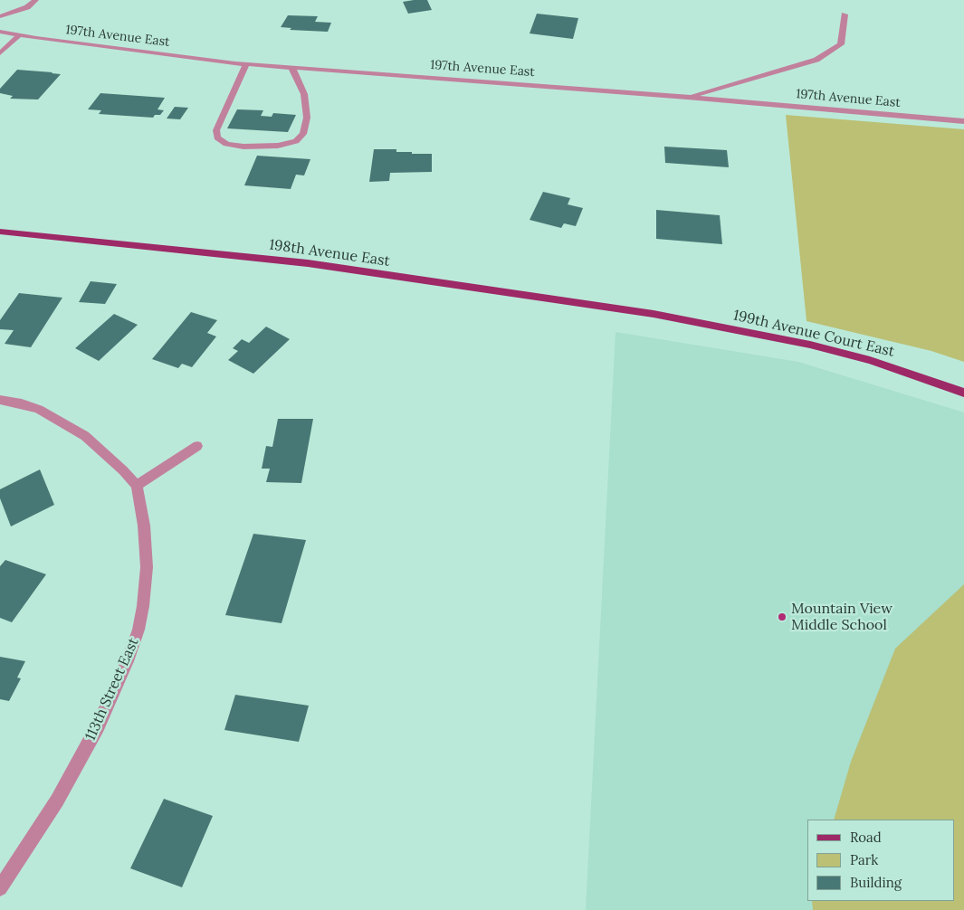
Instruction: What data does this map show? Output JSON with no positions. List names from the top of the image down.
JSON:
{
  "streets": {
    "main road": ["198th Avenue East", "199th Avenue Court East"],
    "street": ["197th Avenue East", "113th Street East"]
  },
  "crossings": [
    ["198th Avenue East", "199th Avenue Court East"]
  ],
  "places": ["Mountain View Middle School"],
  "legend": ["Road", "Park", "Building"]
}
